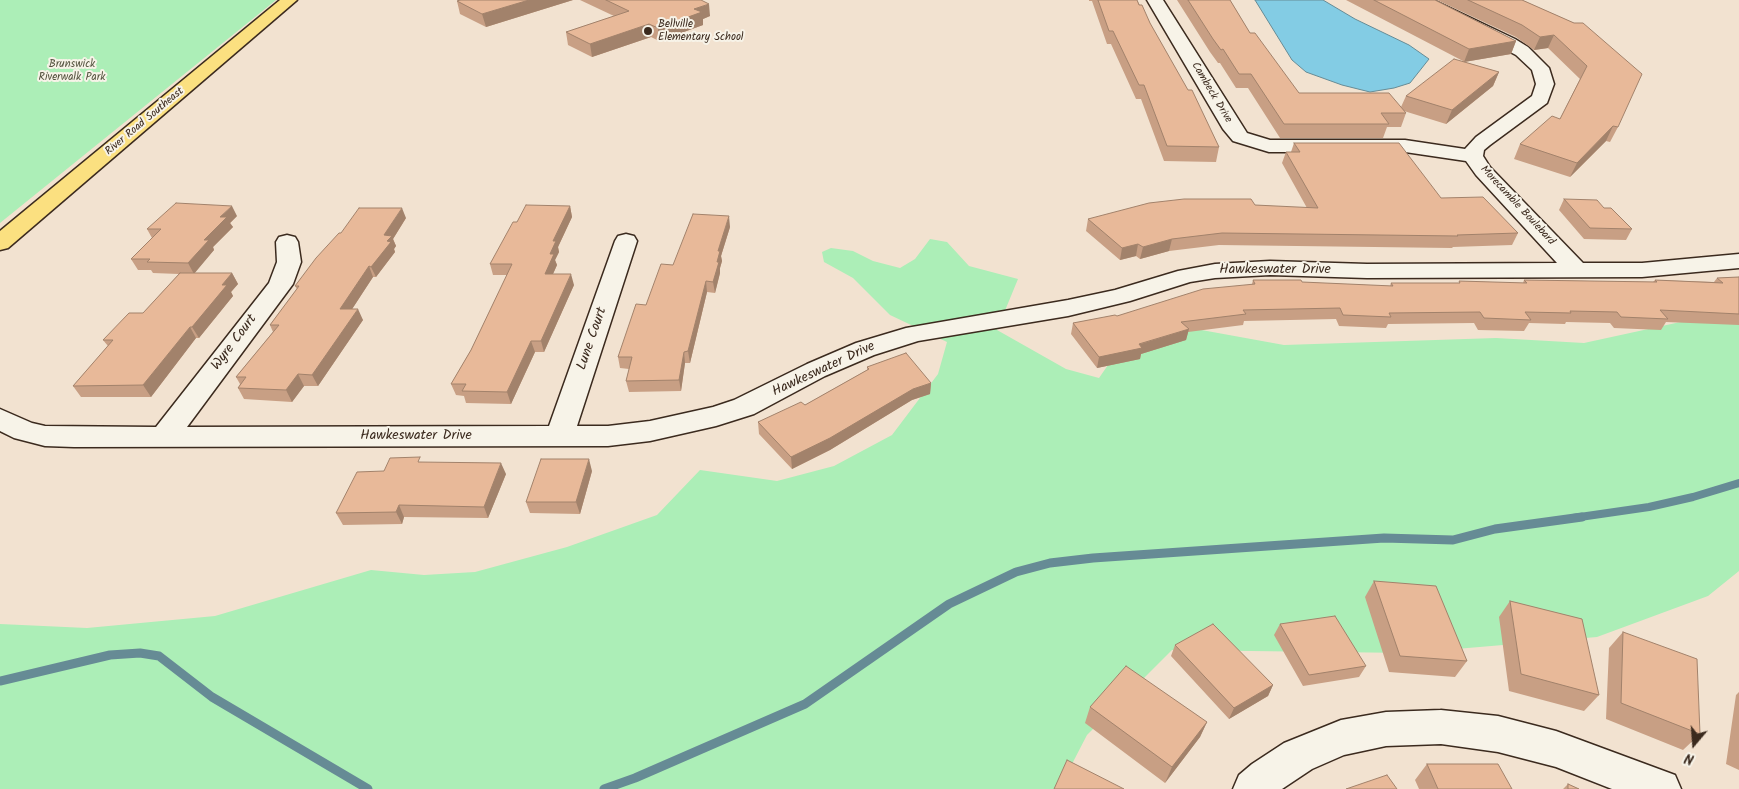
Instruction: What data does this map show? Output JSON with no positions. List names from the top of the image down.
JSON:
{
  "streets": {
    "main road": ["River Road Southeast"],
    "street": [
      "Cambeck Drive",
      "Morecamble Boulebard",
      "Hawkeswater Drive",
      "Lune Court",
      "Wyre Court"
    ]
  },
  "crossings": [
    ["Cambeck Drive", "Morecamble Boulebard"],
    ["Morecamble Boulebard", "Hawkeswater Drive"],
    ["Hawkeswater Drive", "Lune Court"],
    ["Hawkeswater Drive", "Wyre Court"]
  ],
  "parks": ["Brunswick Riverwalk Park"],
  "places": ["Bellville Elementary School"],
  "north": "bottom"
}
